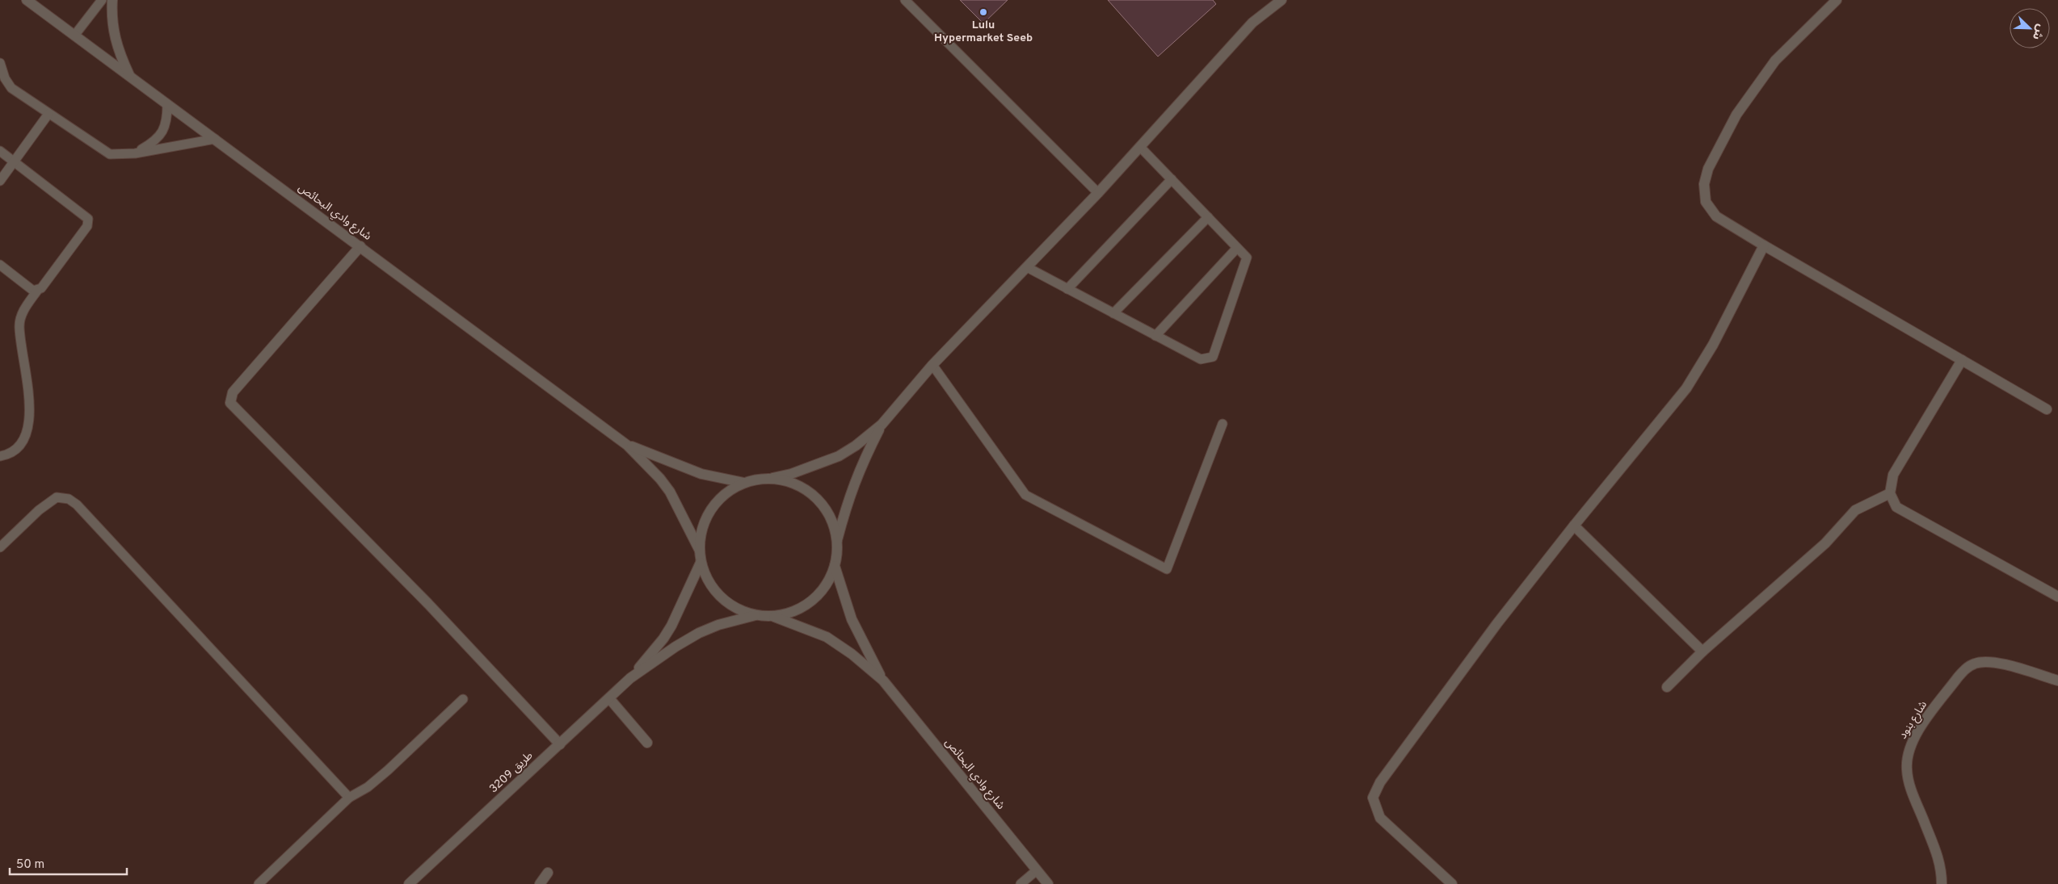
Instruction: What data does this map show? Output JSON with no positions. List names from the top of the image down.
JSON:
{
  "streets": {
    "street": ["شارع وادي البحائص", "شارع بنود", "طريق 3209"]
  },
  "places": ["Lulu Hypermarket Seeb"],
  "scale_bar": "50 m",
  "north": "bottom right"
}
